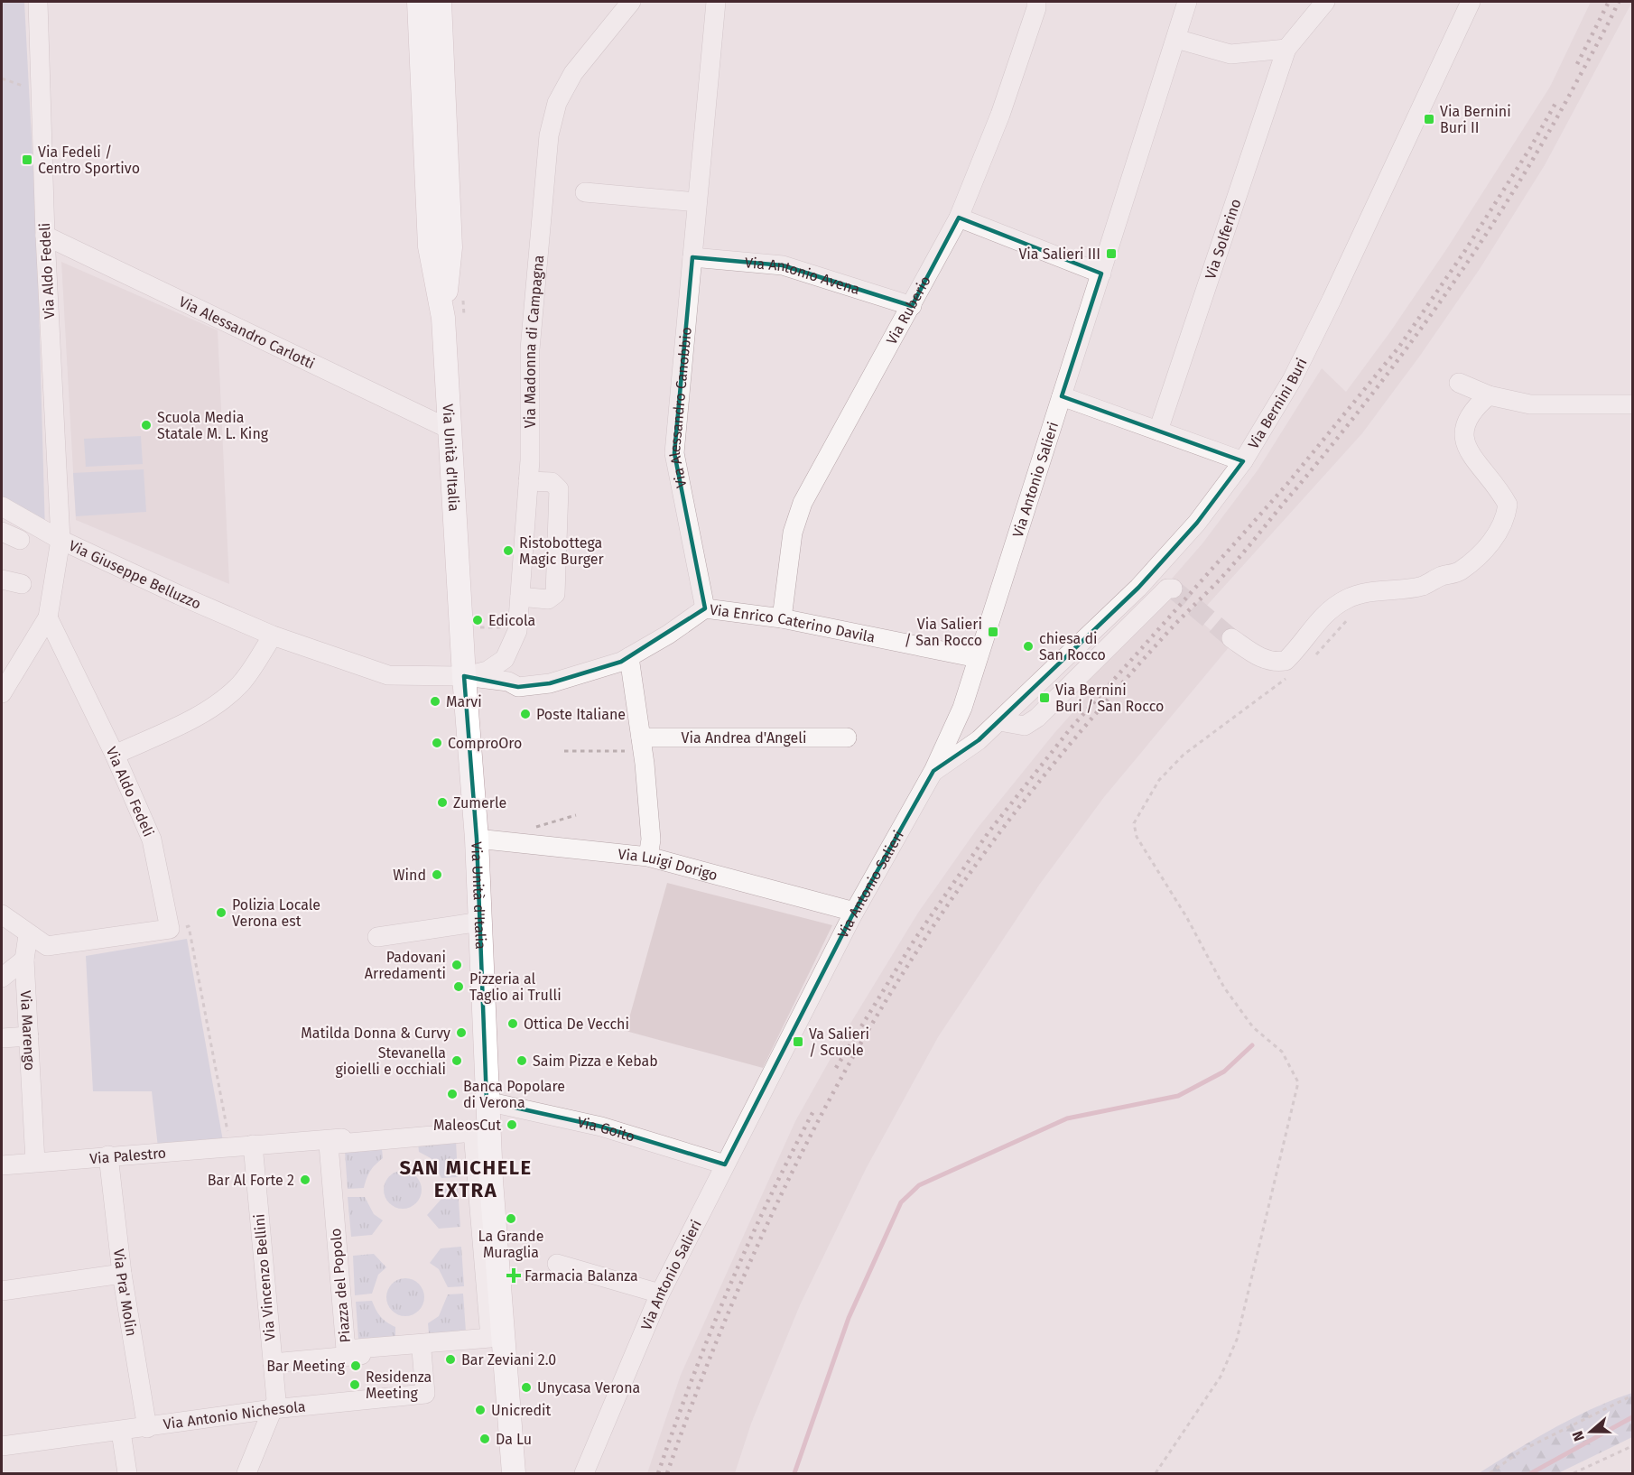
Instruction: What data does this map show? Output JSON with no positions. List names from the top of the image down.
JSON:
{
  "streets": {
    "main road": ["Via Unità d'Italia"],
    "street": [
      "Via Solferino",
      "Via Aldo Fedeli",
      "Via Antonio Avena",
      "Via Ruberio",
      "Via Alessandro Carlotti",
      "Via Madonna di Campagna",
      "Via Bernini Buri",
      "Via Alessandro Canobbio",
      "Via Antonio Salieri",
      "Via Giuseppe Belluzzo",
      "Via Enrico Caterino Davila",
      "Via Andrea d'Angeli",
      "Via Luigi Dorigo",
      "Via Marengo",
      "Via Goito",
      "Via Palestro",
      "Via Vincenzo Bellini",
      "Piazza del Popolo",
      "Via Pra' Molin",
      "Via Antonio Nichesola"
    ]
  },
  "crossings": [
    ["Via Aldo Fedeli", "Via Alessandro Carlotti"],
    ["Via Aldo Fedeli", "Via Giuseppe Belluzzo"],
    ["Via Antonio Avena", "Via Ruberio"],
    ["Via Antonio Avena", "Via Alessandro Canobbio"],
    ["Via Ruberio", "Via Enrico Caterino Davila"],
    ["Via Alessandro Carlotti", "Via Unità d'Italia"],
    ["Via Bernini Buri", "Via Antonio Salieri"],
    ["Via Alessandro Canobbio", "Via Enrico Caterino Davila"],
    ["Via Unità d'Italia", "Via Giuseppe Belluzzo"],
    ["Via Unità d'Italia", "Via Enrico Caterino Davila"],
    ["Via Unità d'Italia", "Via Luigi Dorigo"],
    ["Via Unità d'Italia", "Via Goito"],
    ["Via Unità d'Italia", "Piazza del Popolo"],
    ["Via Antonio Salieri", "Via Enrico Caterino Davila"],
    ["Via Antonio Salieri", "Via Luigi Dorigo"],
    ["Via Antonio Salieri", "Via Goito"],
    ["Via Giuseppe Belluzzo", "Via Enrico Caterino Davila"],
    ["Via Marengo", "Via Palestro"],
    ["Via Palestro", "Via Vincenzo Bellini"],
    ["Via Palestro", "Via Pra' Molin"],
    ["Via Vincenzo Bellini", "Piazza del Popolo"],
    ["Via Vincenzo Bellini", "Via Antonio Nichesola"],
    ["Piazza del Popolo", "Via Antonio Nichesola"],
    ["Via Pra' Molin", "Via Antonio Nichesola"]
  ],
  "districts": ["SAN MICHELE EXTRA"],
  "places": {
    "transit": [
      "Via Bernini Buri II",
      "Via Fedeli / Centro Sportivo",
      "Via Salieri III",
      "Via Salieri / San Rocco",
      "Via Bernini Buri / San Rocco",
      "Va Salieri / Scuole"
    ],
    "other": [
      "Scuola Media Statale M. L. King",
      "Ristobottega Magic Burger",
      "Edicola",
      "chiesa di San Rocco",
      "Marvi",
      "Poste Italiane",
      "ComproOro",
      "Zumerle",
      "Wind",
      "Polizia Locale Verona est",
      "Padovani Arredamenti",
      "Pizzeria al Taglio ai Trulli",
      "Ottica De Vecchi",
      "Matilda Donna & Curvy",
      "Stevanella gioielli e occhiali",
      "Saim Pizza e Kebab",
      "Banca Popolare di Verona",
      "MaleosCut",
      "Bar Al Forte 2",
      "La Grande Muraglia",
      "Bar Zeviani 2.0",
      "Bar Meeting",
      "Residenza Meeting",
      "Unycasa Verona",
      "Unicredit",
      "Da Lu"
    ],
    "health": ["Farmacia Balanza"]
  },
  "north": "left"
}
